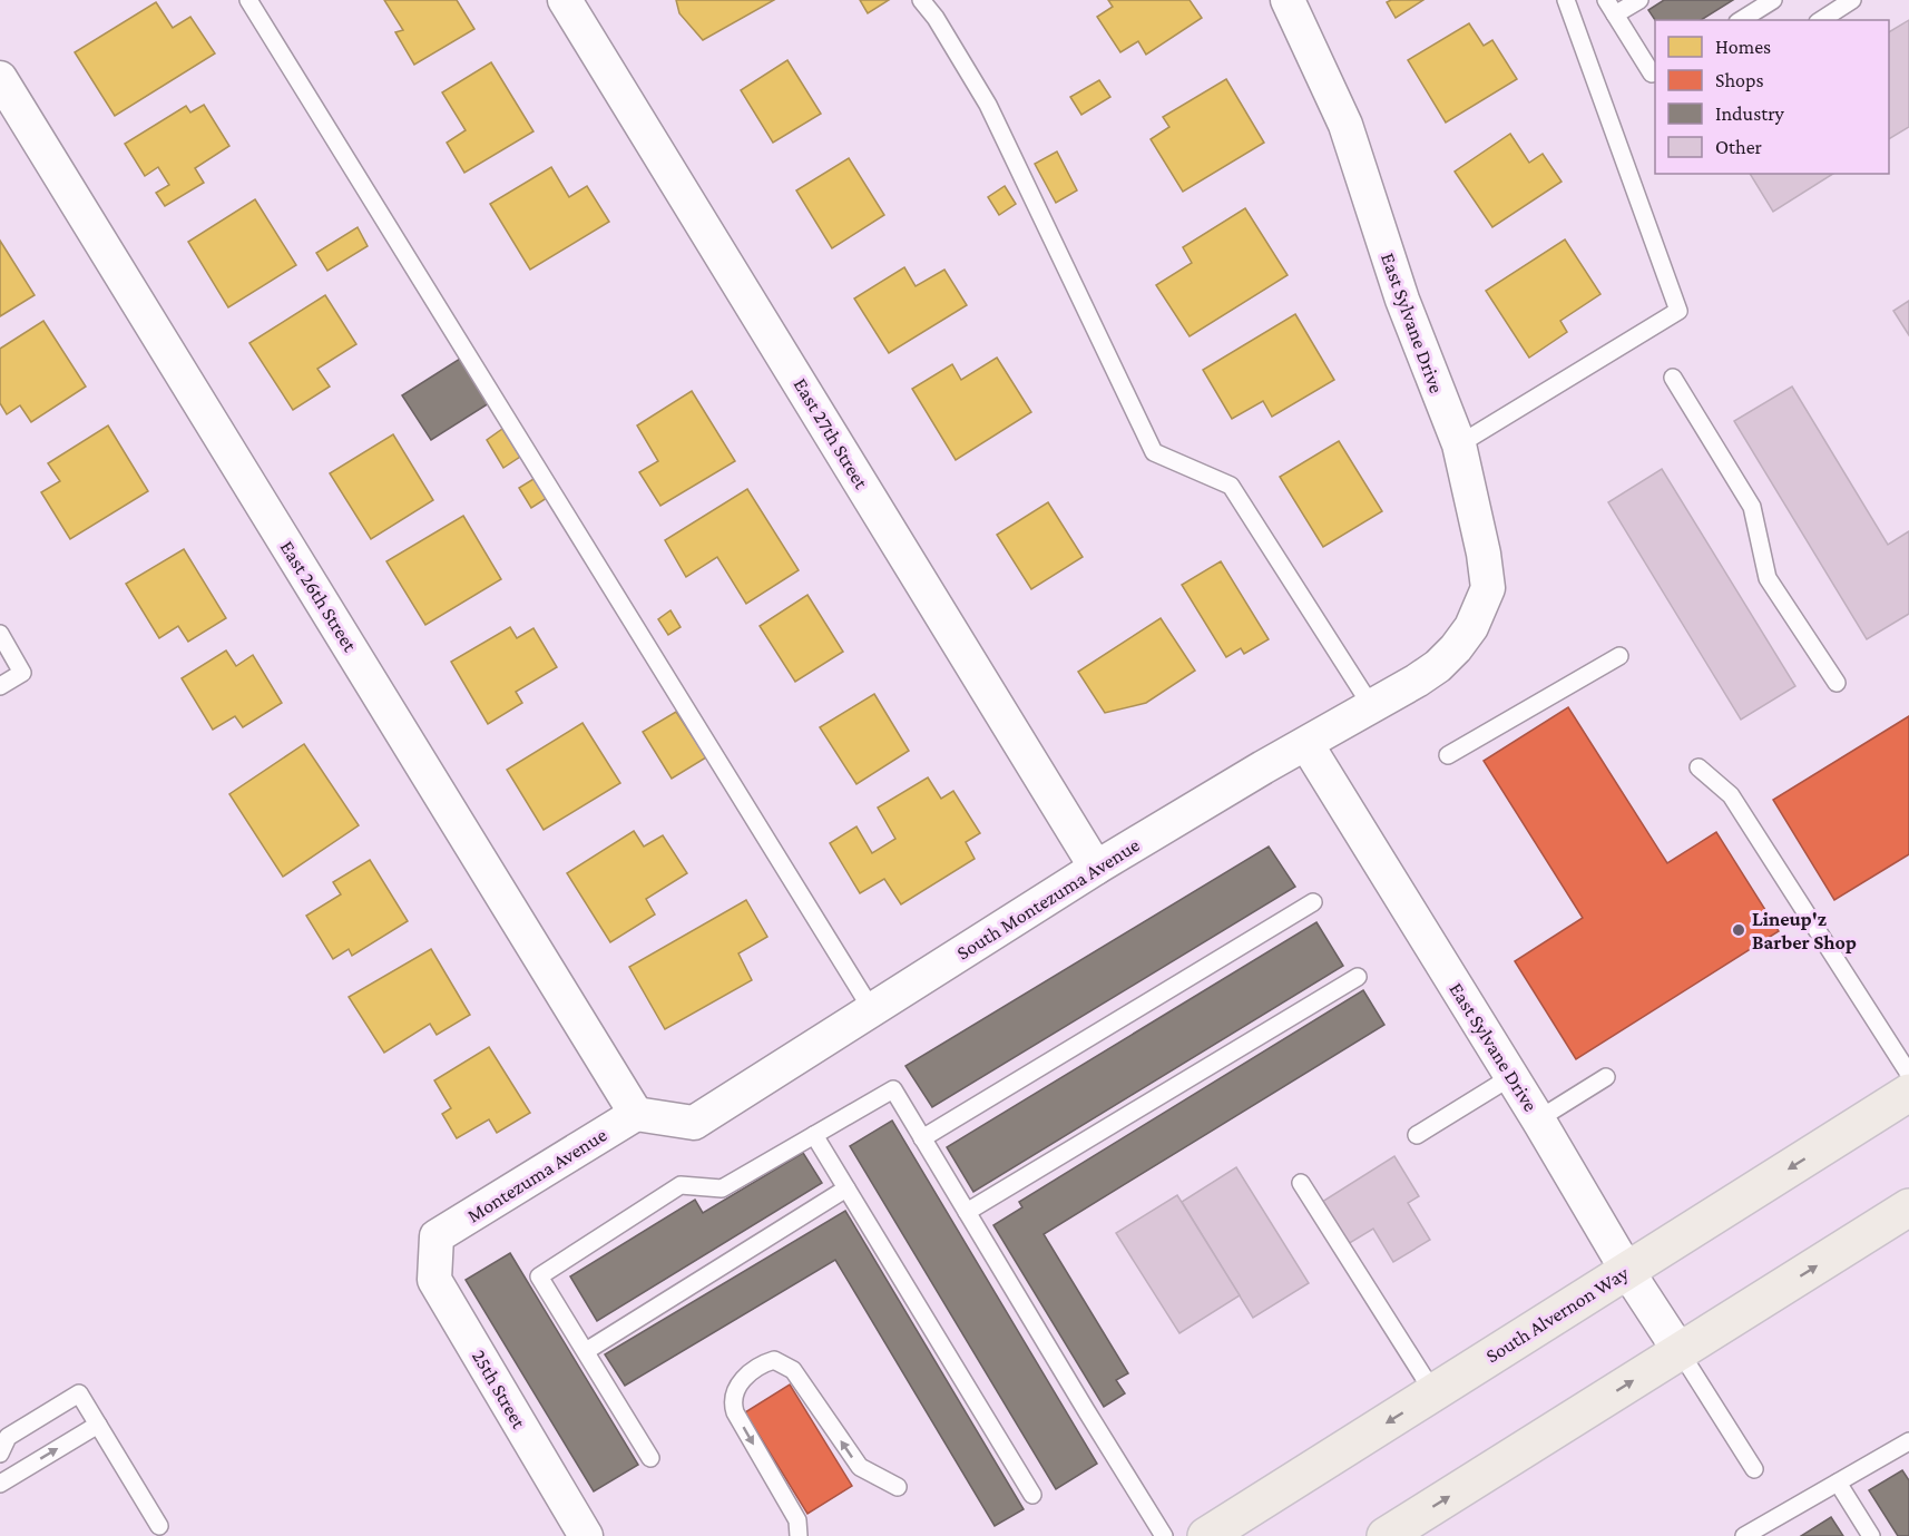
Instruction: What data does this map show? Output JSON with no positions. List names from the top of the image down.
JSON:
{
  "streets": {
    "main road": ["South Alvernon Way"],
    "street": [
      "East Sylvane Drive",
      "East 27th Street",
      "East 26th Street",
      "South Montezuma Avenue",
      "Montezuma Avenue",
      "25th Street"
    ]
  },
  "crossings": [
    ["East Sylvane Drive", "South Montezuma Avenue"],
    ["East Sylvane Drive", "South Alvernon Way"],
    ["East 27th Street", "South Montezuma Avenue"],
    ["East 26th Street", "South Montezuma Avenue"],
    ["East 26th Street", "Montezuma Avenue"],
    ["South Montezuma Avenue", "Montezuma Avenue"],
    ["Montezuma Avenue", "25th Street"]
  ],
  "places": ["Lineup'z Barber Shop"],
  "legend": [
    "Homes",
    "Shops",
    "Industry",
    "Other"
  ]
}
